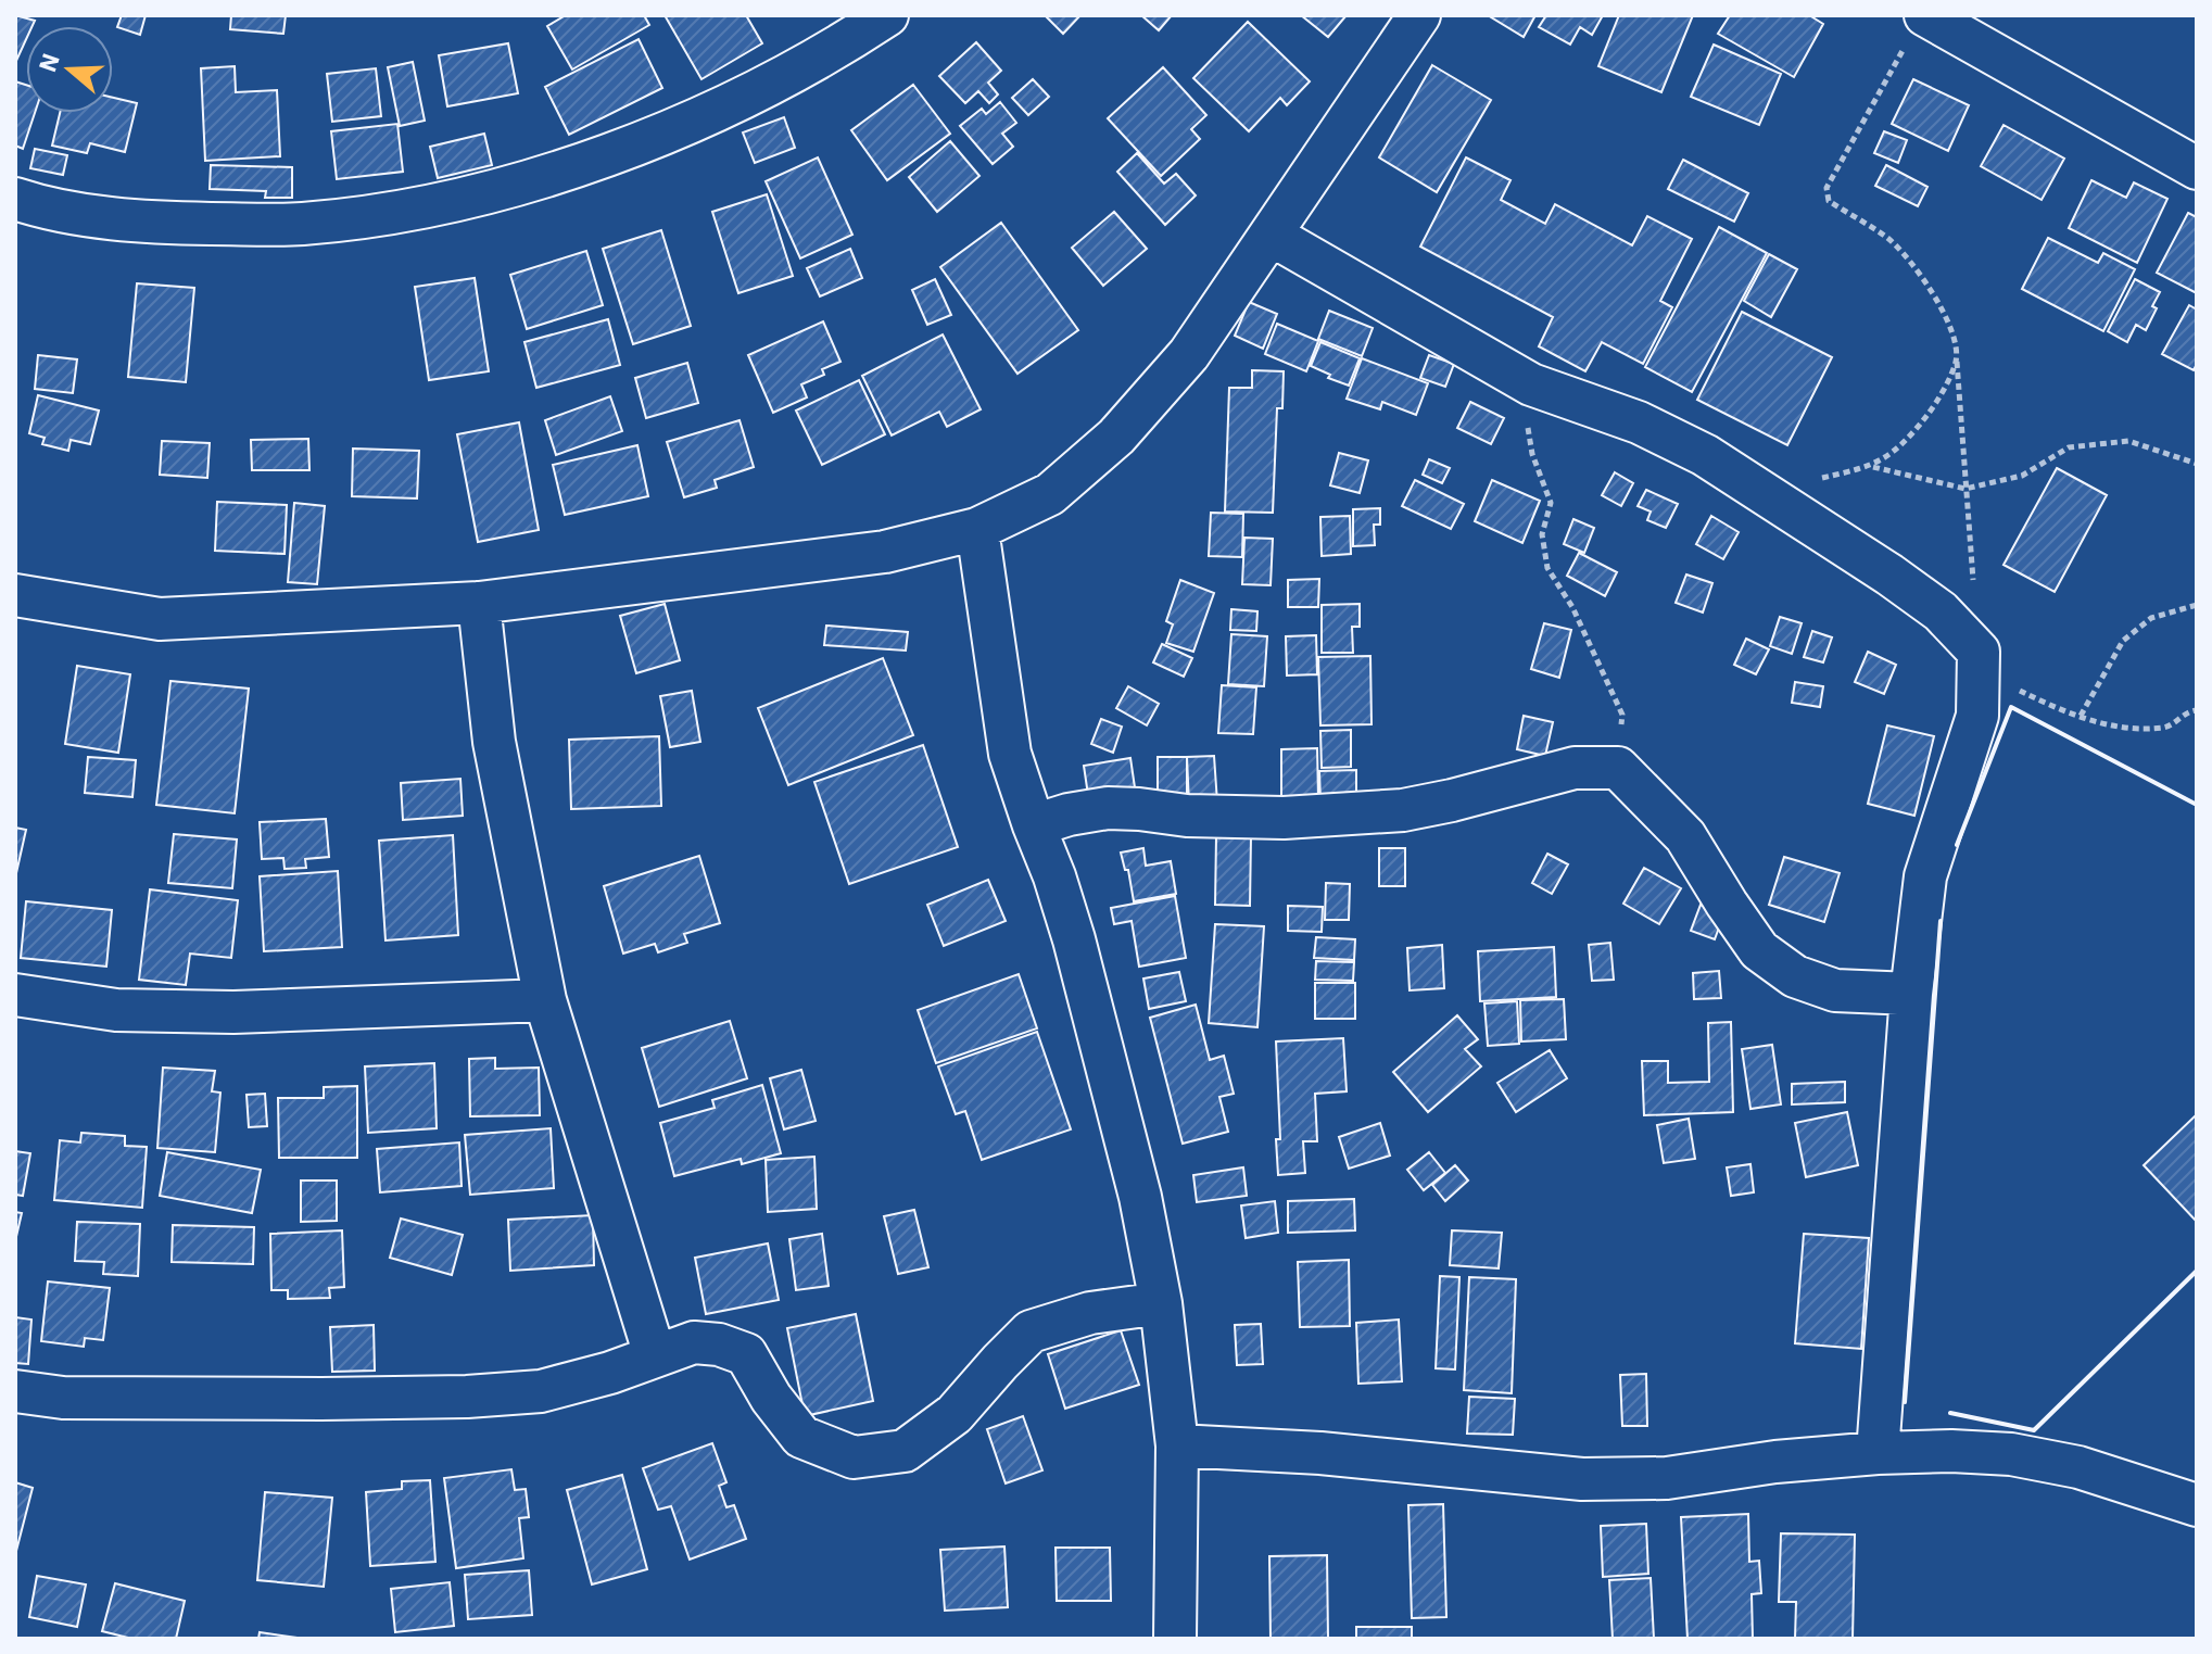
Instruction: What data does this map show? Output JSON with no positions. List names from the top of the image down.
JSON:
{
  "north": "left"
}
